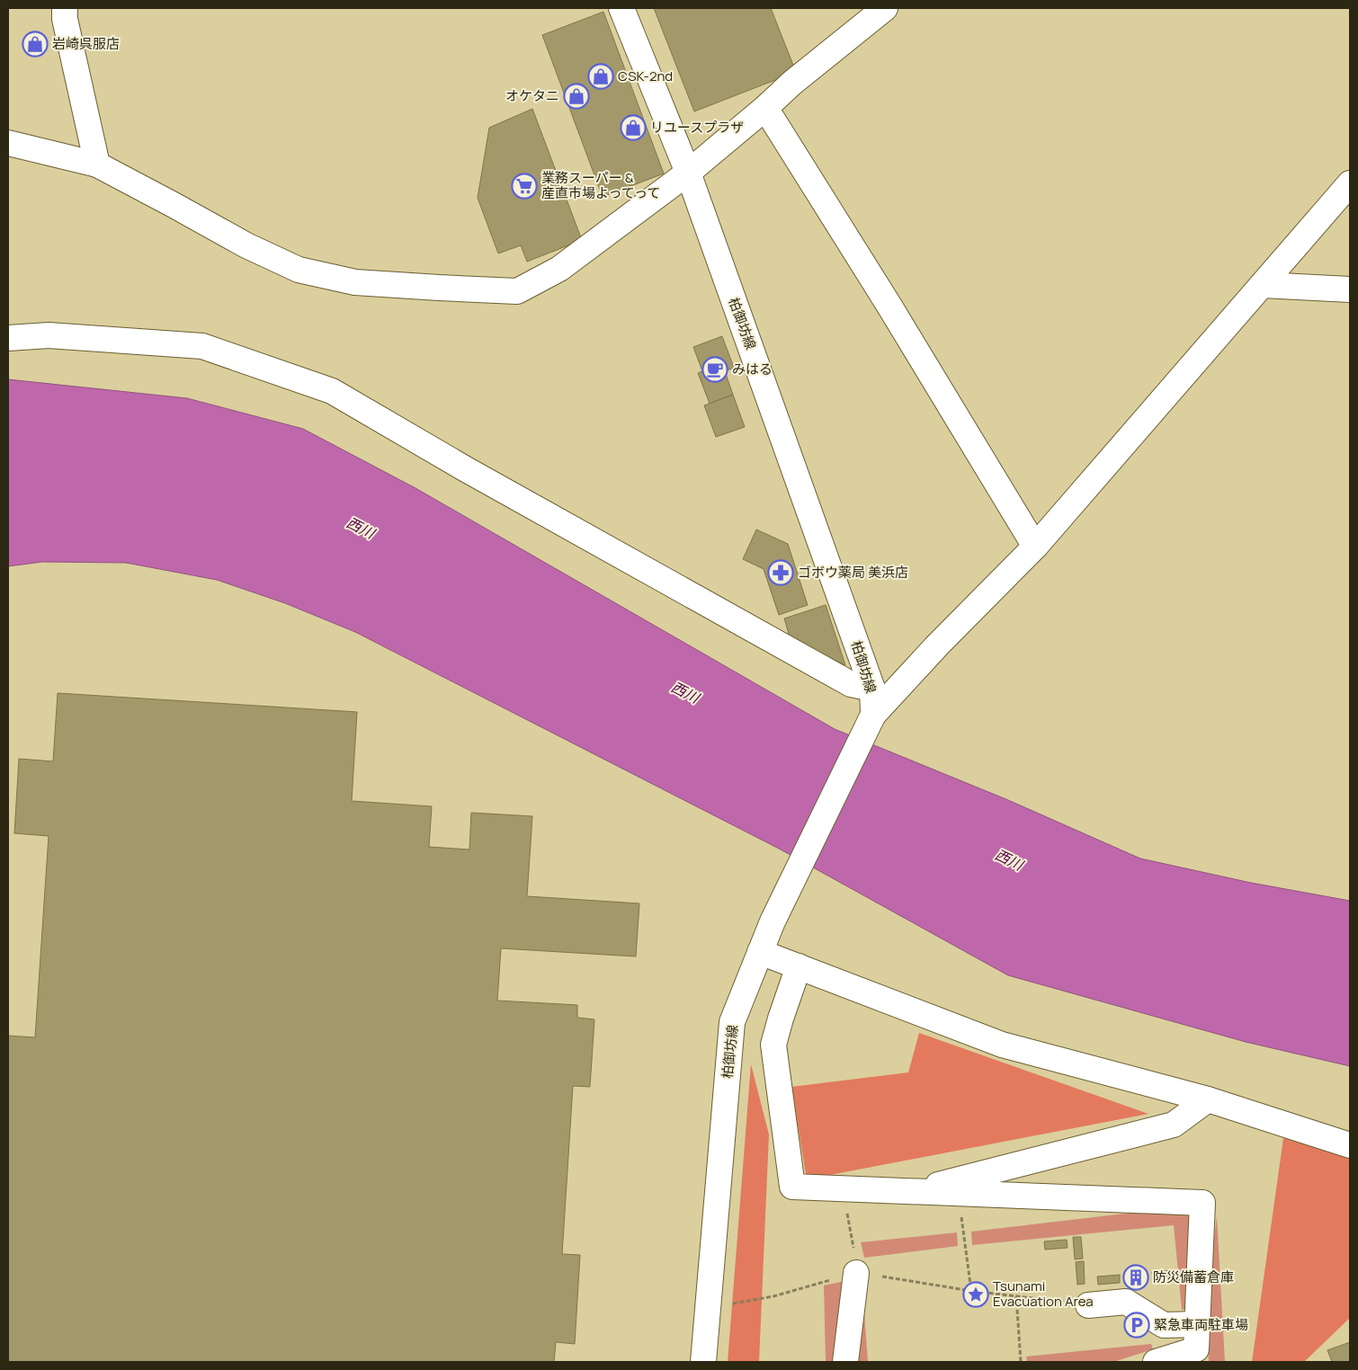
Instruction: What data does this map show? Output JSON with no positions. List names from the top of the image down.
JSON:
{
  "streets": {
    "street": ["柏御坊線"]
  },
  "water": ["西川"],
  "places": {
    "shop": [
      "岩崎呉服店",
      "CSK-2nd",
      "オケタニ",
      "リユースプラザ"
    ],
    "supermarket": ["業務スーパー & 産直市場よってって"],
    "cafe": ["みはる"],
    "pharmacy": ["ゴボウ薬局 美浜店"],
    "building": ["防災備蓄倉庫"],
    "place": ["Tsunami Evacuation Area"],
    "parking": ["緊急車両駐車場"]
  }
}
